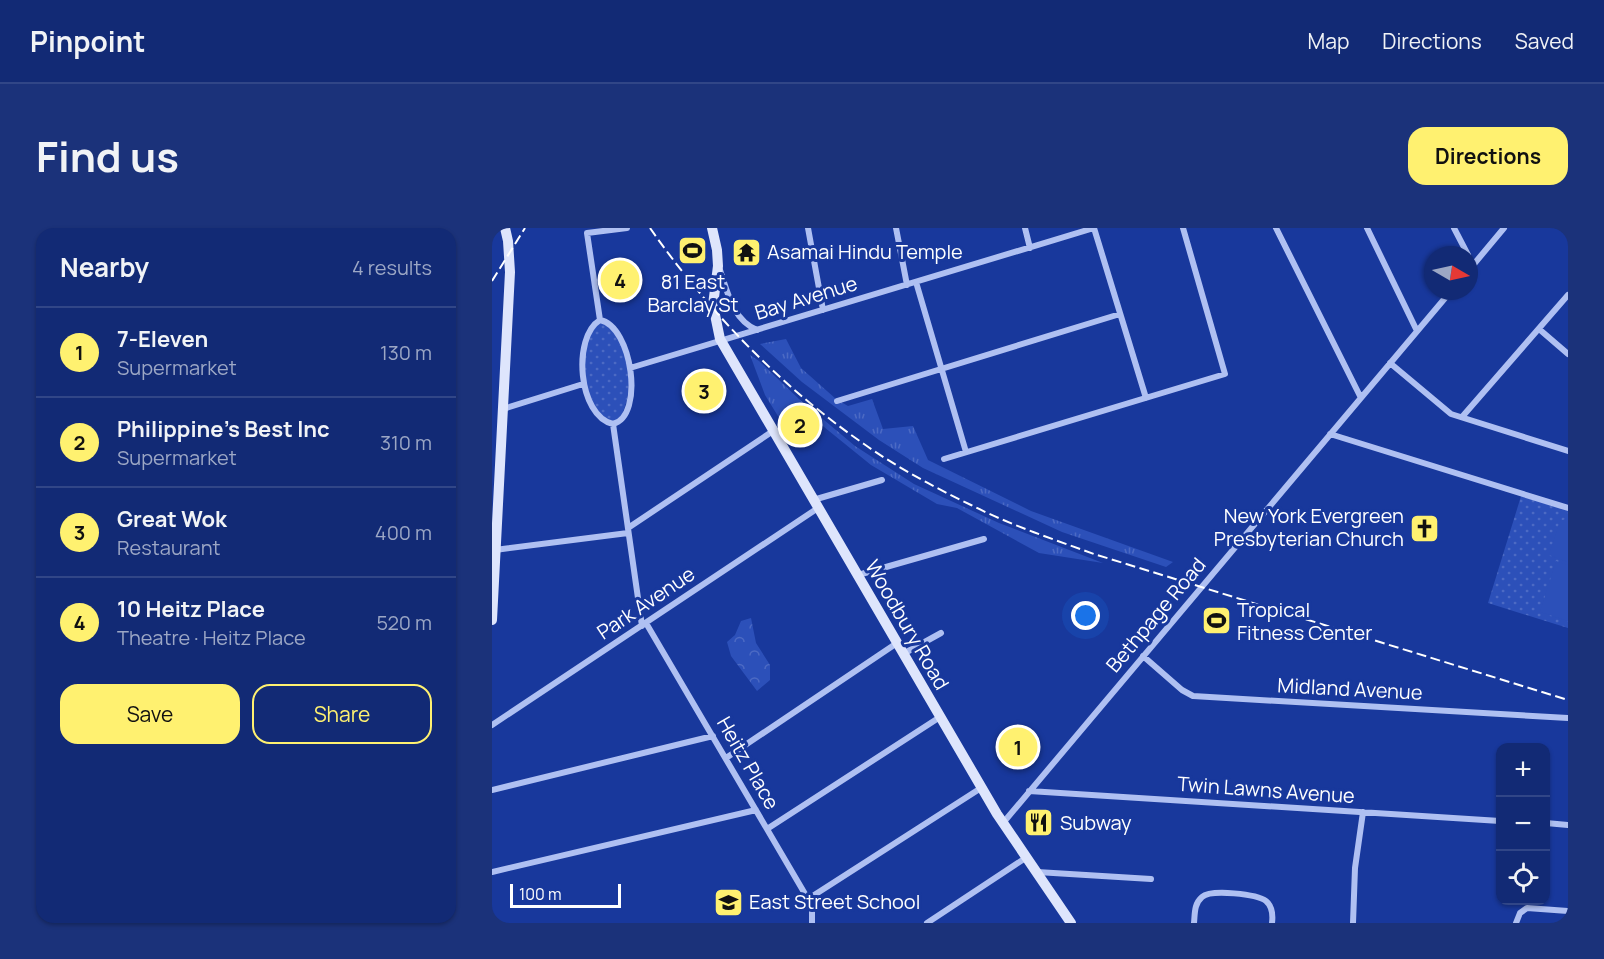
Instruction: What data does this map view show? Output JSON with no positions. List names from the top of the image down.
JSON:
{
  "streets": {
    "main road": ["Woodbury Road"],
    "street": [
      "Bay Avenue",
      "Park Avenue",
      "Bethpage Road",
      "Midland Avenue",
      "Heitz Place",
      "Twin Lawns Avenue"
    ]
  },
  "crossings": [
    ["Bay Avenue", "Woodbury Road"],
    ["Park Avenue", "Woodbury Road"],
    ["Park Avenue", "Heitz Place"],
    ["Bethpage Road", "Woodbury Road"],
    ["Bethpage Road", "Midland Avenue"],
    ["Bethpage Road", "Twin Lawns Avenue"]
  ],
  "places": {
    "sports": ["81 East Barclay St", "Tropical Fitness Center"],
    "temple": ["Asamai Hindu Temple"],
    "church": ["New York Evergreen Presbyterian Church"],
    "restaurant": ["Subway"],
    "school or university": ["East Street School"]
  },
  "scale_bar": "100 m",
  "north": "right",
  "page": {
    "header": "Pinpoint",
    "nav": ["Map", "Directions", "Saved"],
    "title": "Find us",
    "buttons": [
      "Directions",
      ["Save", "Share"]
    ],
    "heading": ["Nearby", "4 results"],
    "pins": [
      "4",
      "3",
      "2",
      "1"
    ],
    "list": [
      {
        "mark": "1",
        "name": "7-Eleven",
        "note": "Supermarket",
        "value": "130 m"
      },
      {
        "mark": "2",
        "name": "Philippine's Best Inc",
        "note": "Supermarket",
        "value": "310 m"
      },
      {
        "mark": "3",
        "name": "Great Wok",
        "note": "Restaurant",
        "value": "400 m"
      },
      {
        "mark": "4",
        "name": "10 Heitz Place",
        "note": "Theatre · Heitz Place",
        "value": "520 m"
      }
    ],
    "map_buttons": ["+", "−"],
    "scale": "100 m"
  }
}
